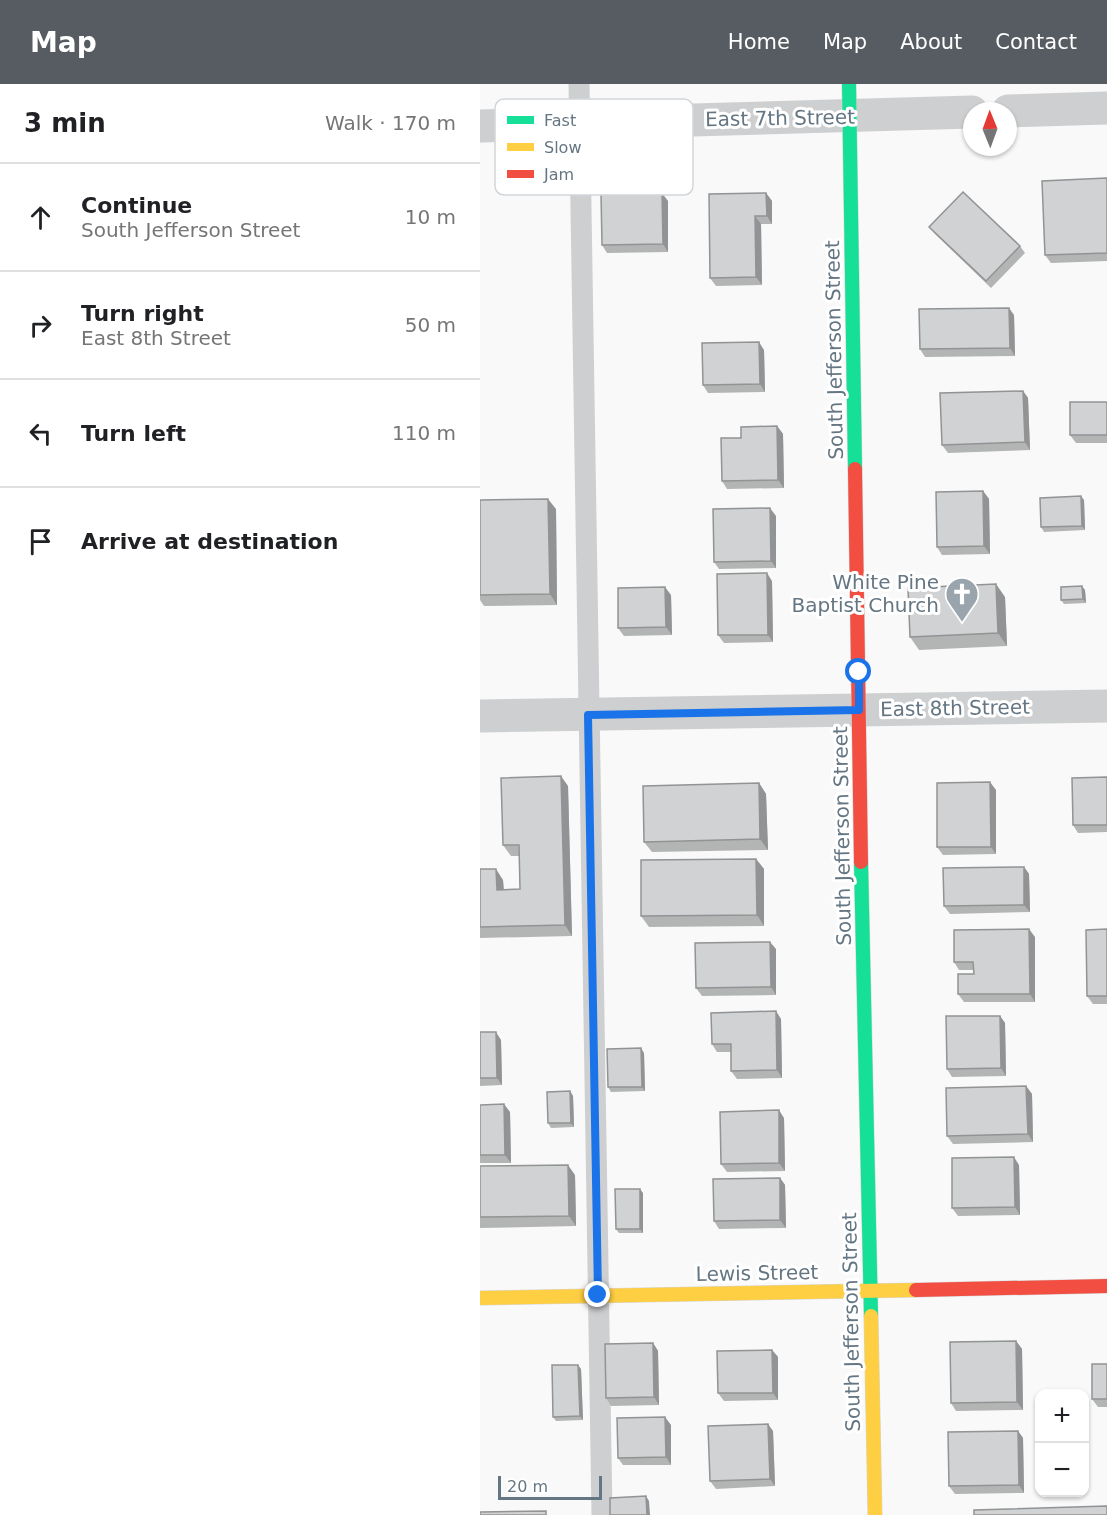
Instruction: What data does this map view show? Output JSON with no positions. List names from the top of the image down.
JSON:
{
  "streets": {
    "street": [
      "East 7th Street",
      "South Jefferson Street",
      "East 8th Street",
      "Lewis Street"
    ]
  },
  "crossings": [
    ["East 7th Street", "South Jefferson Street"],
    ["South Jefferson Street", "East 8th Street"],
    ["South Jefferson Street", "Lewis Street"]
  ],
  "places": {
    "church": ["White Pine Baptist Church"]
  },
  "legend": ["Fast", "Slow", "Jam"],
  "scale_bar": "20 m",
  "north": "top",
  "page": {
    "header": "Map",
    "nav": [
      "Home",
      "Map",
      "About",
      "Contact"
    ],
    "heading": ["3 min", "Walk · 170 m"],
    "list": [
      ["Continue", "South Jefferson Street", "10 m"],
      ["Turn right", "East 8th Street", "50 m"],
      ["Turn left", "110 m"],
      "Arrive at destination"
    ],
    "map_buttons": ["+", "−"],
    "scale": "20 m"
  }
}
